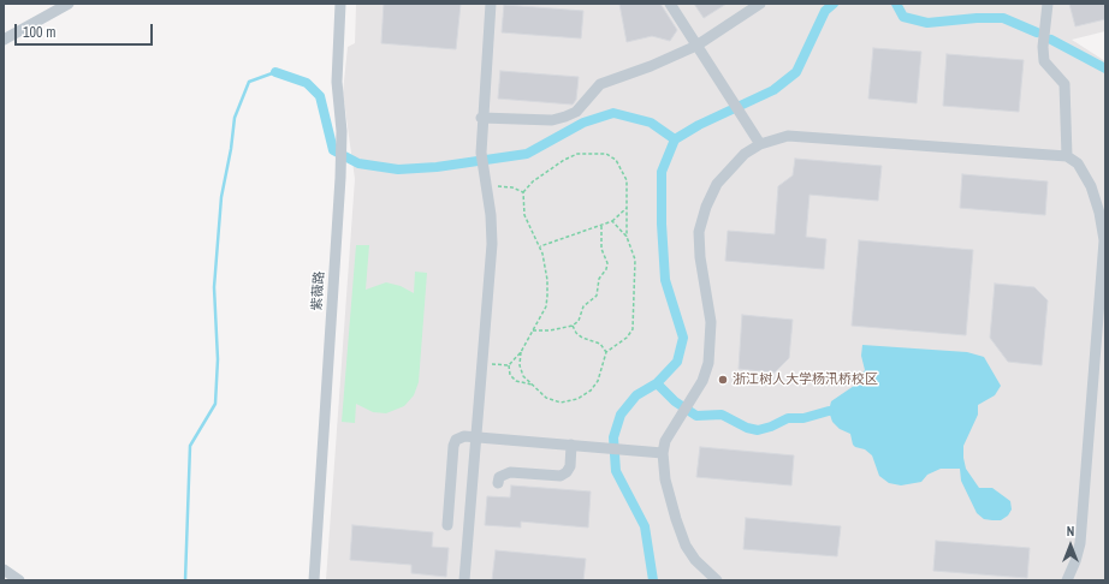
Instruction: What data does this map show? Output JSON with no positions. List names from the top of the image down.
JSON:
{
  "streets": {
    "street": ["紫薇路"]
  },
  "places": ["浙江树人大学杨汛桥校区"],
  "scale_bar": "100 m",
  "north": "top"
}
